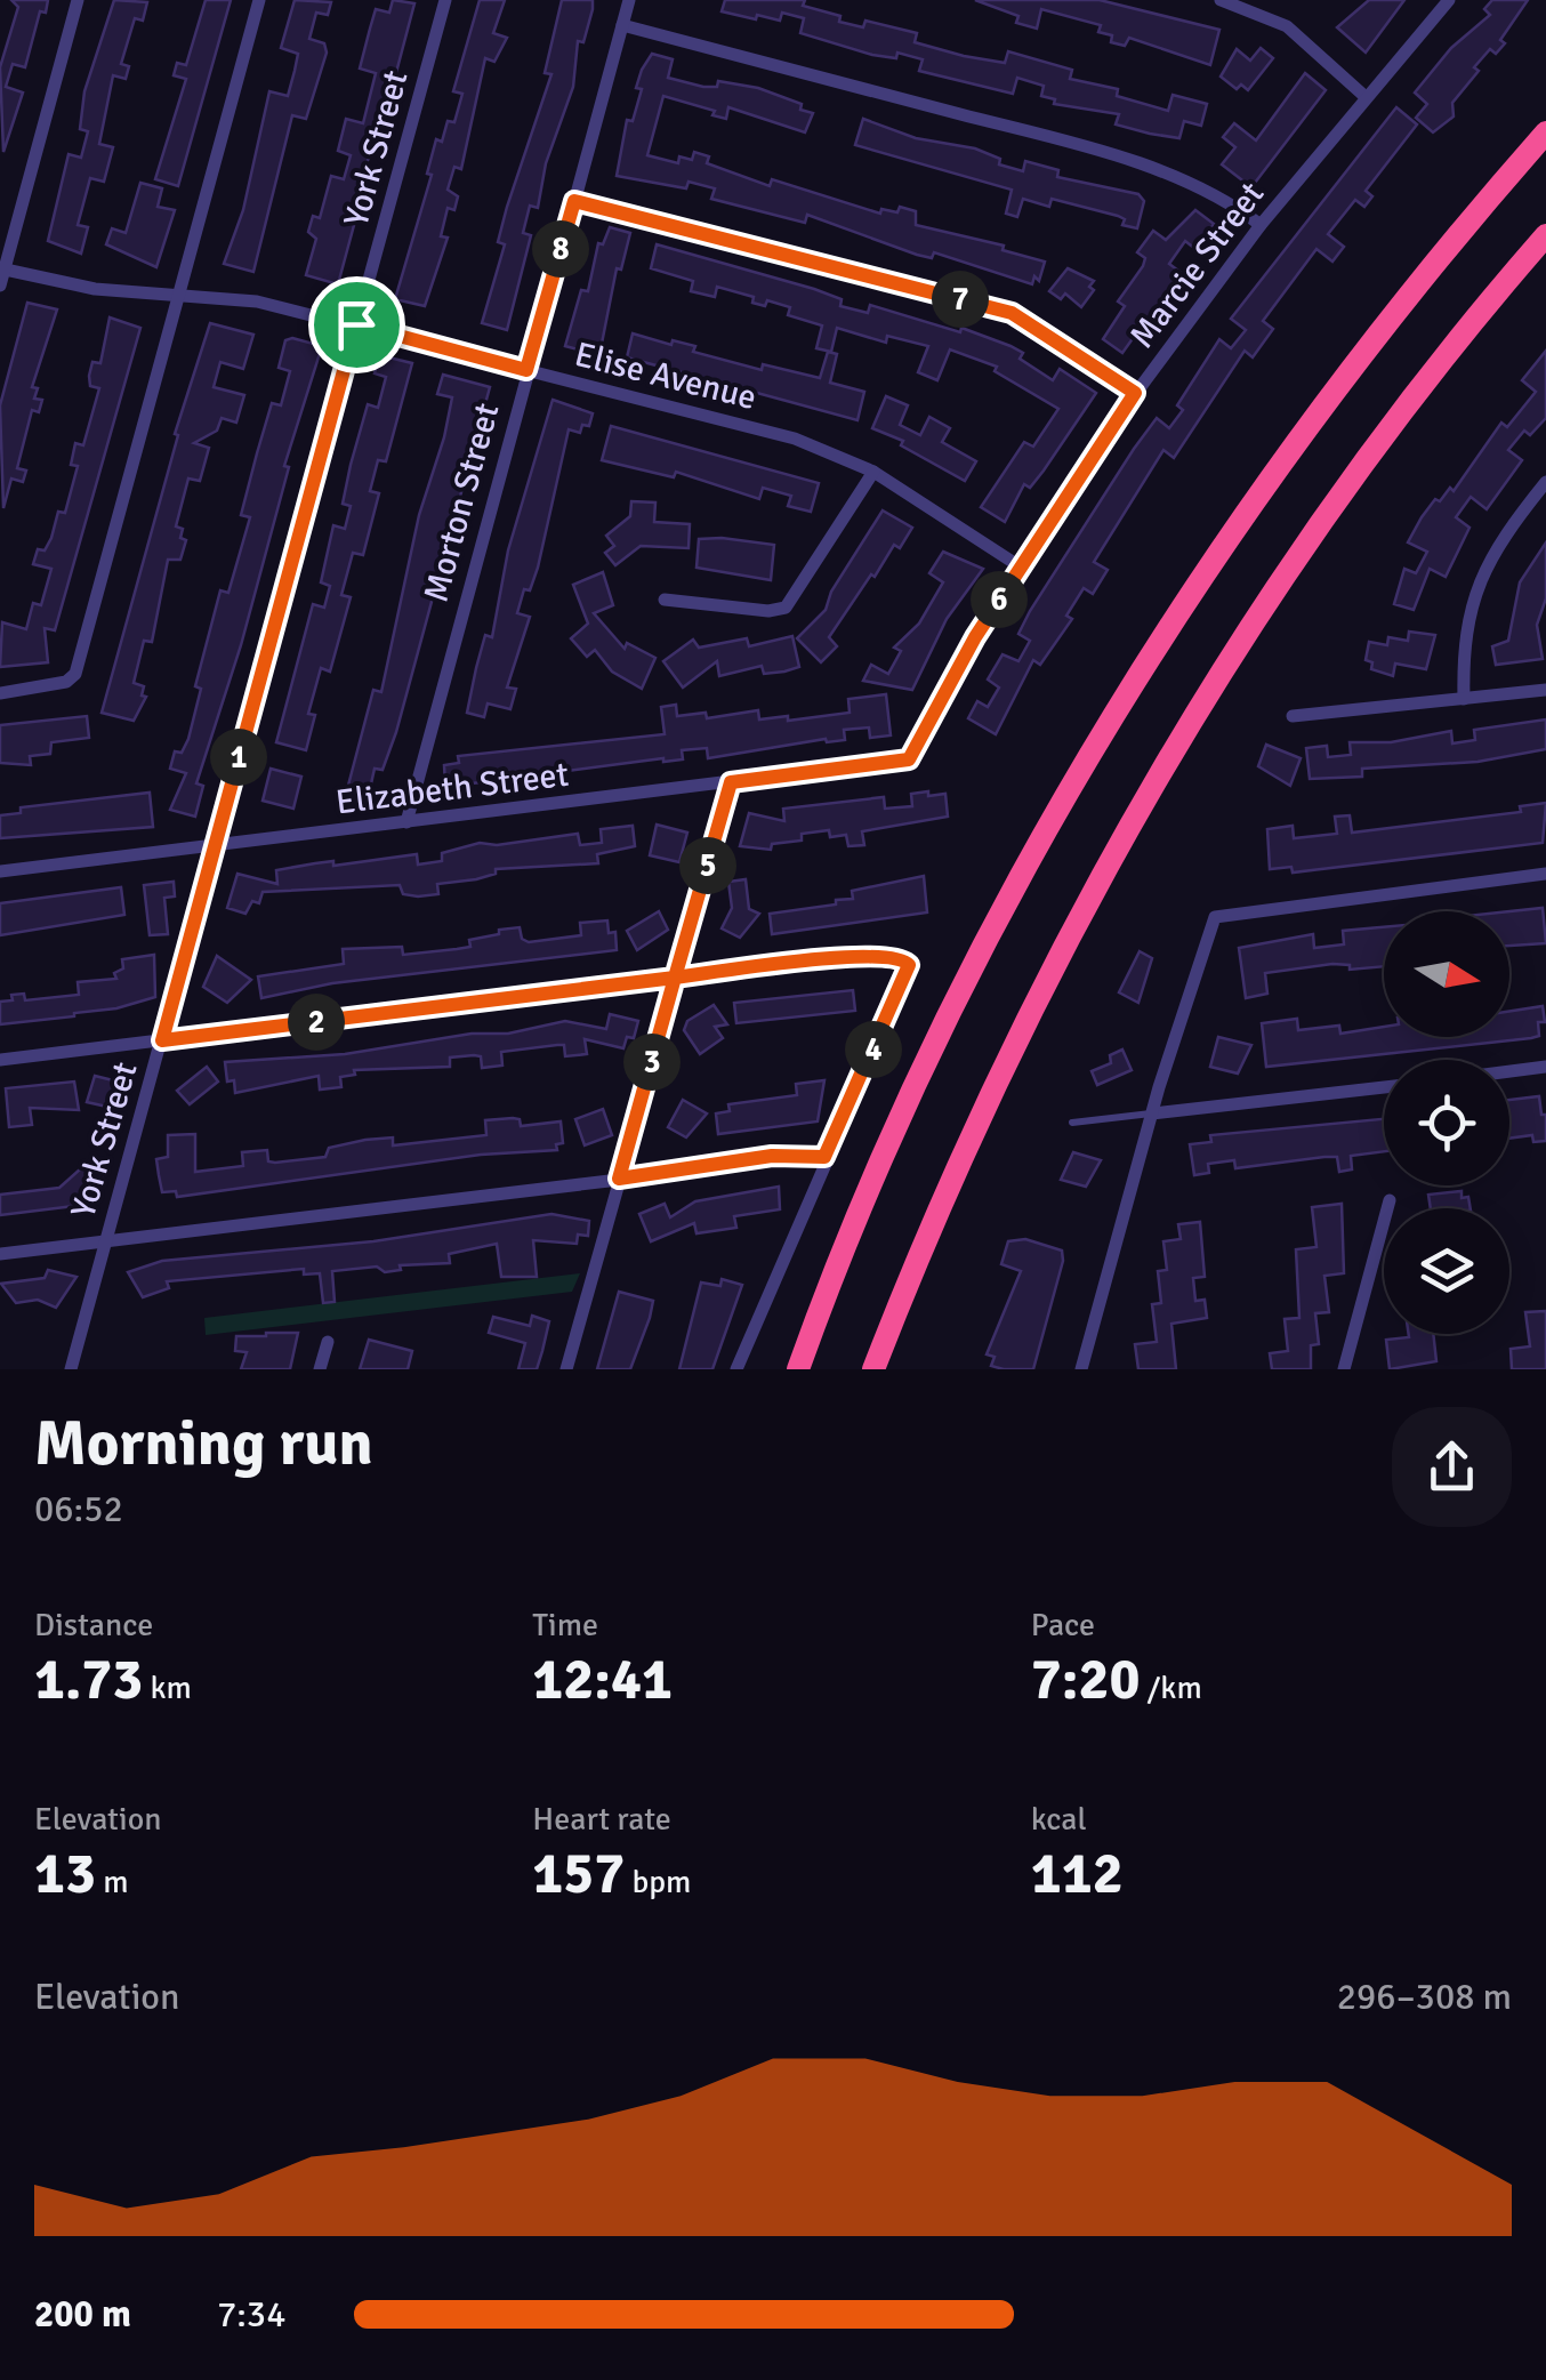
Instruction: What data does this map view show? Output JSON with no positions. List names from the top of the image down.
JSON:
{
  "streets": {
    "street": [
      "York Street",
      "Marcie Street",
      "Elise Avenue",
      "Morton Street",
      "Elizabeth Street"
    ]
  },
  "crossings": [
    ["York Street", "Elise Avenue"],
    ["York Street", "Elizabeth Street"],
    ["Marcie Street", "Elise Avenue"],
    ["Marcie Street", "Elizabeth Street"],
    ["Elise Avenue", "Morton Street"],
    ["Morton Street", "Elizabeth Street"]
  ],
  "north": "right",
  "page": {
    "pins": [
      "8",
      "7",
      "6",
      "1",
      "5",
      "2",
      "4",
      "3"
    ],
    "heading": ["Morning run", "06:52"],
    "stats": [
      ["Distance", "1.73 km"],
      ["Time", "12:41"],
      ["Pace", "7:20 /km"],
      ["Elevation", "13 m"],
      ["Heart rate", "157 bpm"],
      ["kcal", "112"]
    ],
    "chart": ["Elevation", "296–308 m"],
    "list": [
      {
        "name": "200 m",
        "note": "7:34"
      }
    ]
  }
}
